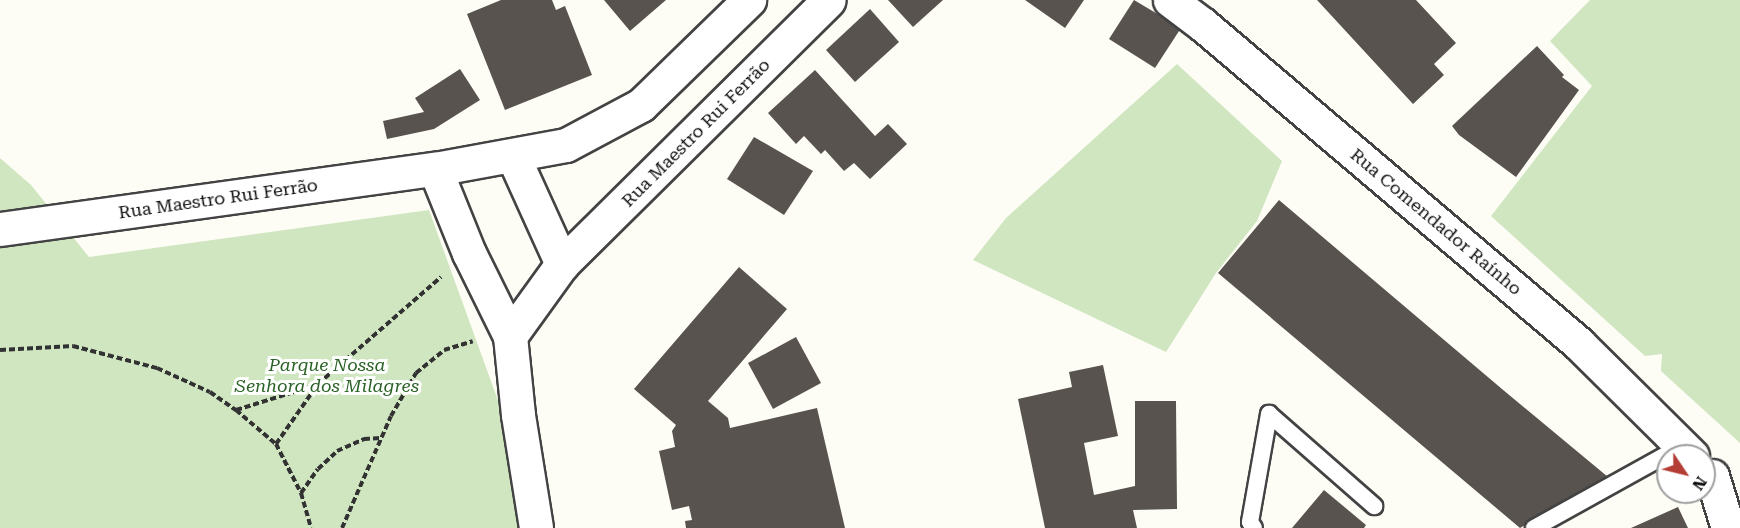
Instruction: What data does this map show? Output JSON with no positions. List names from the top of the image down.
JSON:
{
  "streets": {
    "street": ["Rua Maestro Rui Ferrão", "Rua Comendador Raínho"]
  },
  "parks": ["Parque Nossa Senhora dos Milagres"],
  "north": "bottom right"
}
